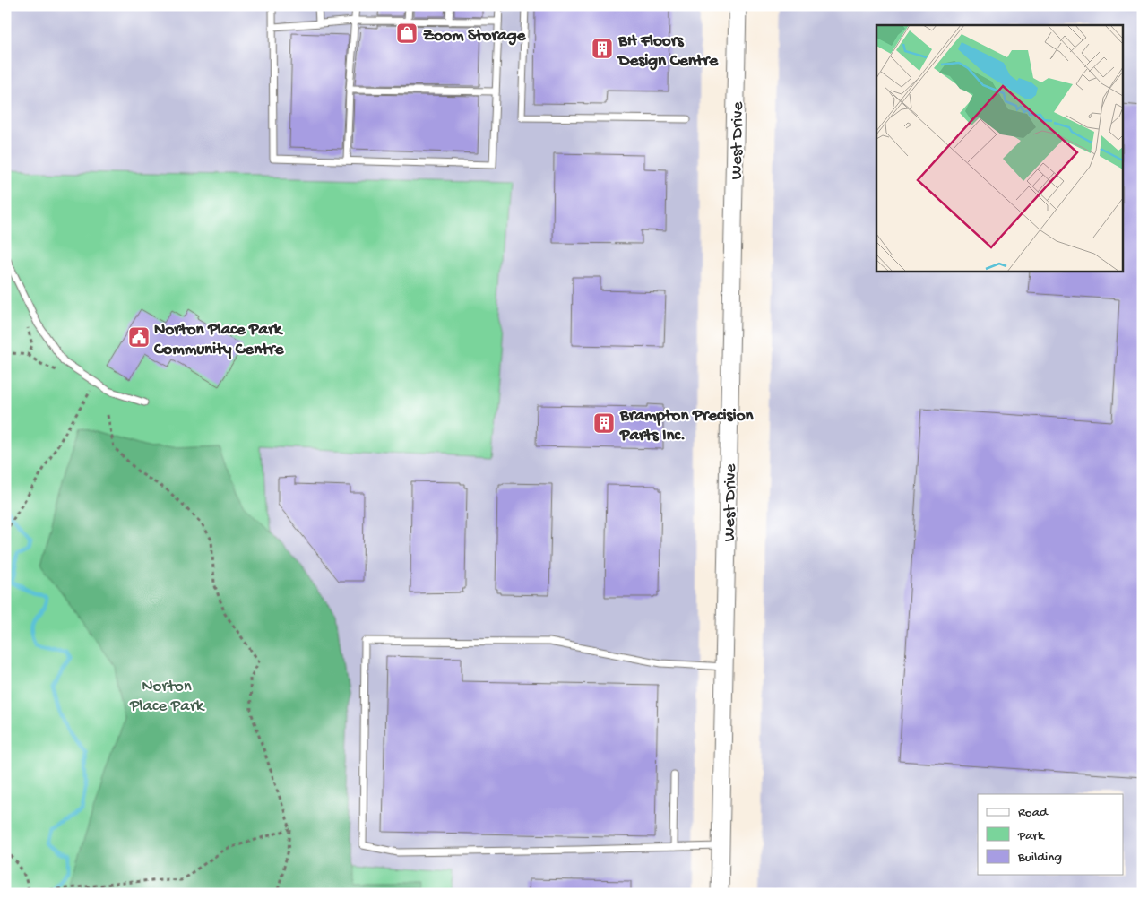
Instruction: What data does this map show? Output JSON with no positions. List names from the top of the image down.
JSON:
{
  "streets": {
    "street": ["West Drive"]
  },
  "parks": ["Norton Place Park"],
  "places": {
    "shop": ["Zoom Storage"],
    "building": ["BH Floors Design Centre", "Brampton Precision Parts Inc."],
    "public building": ["Norton Place Park Community Centre"]
  },
  "legend": ["Road", "Park", "Building"]
}
